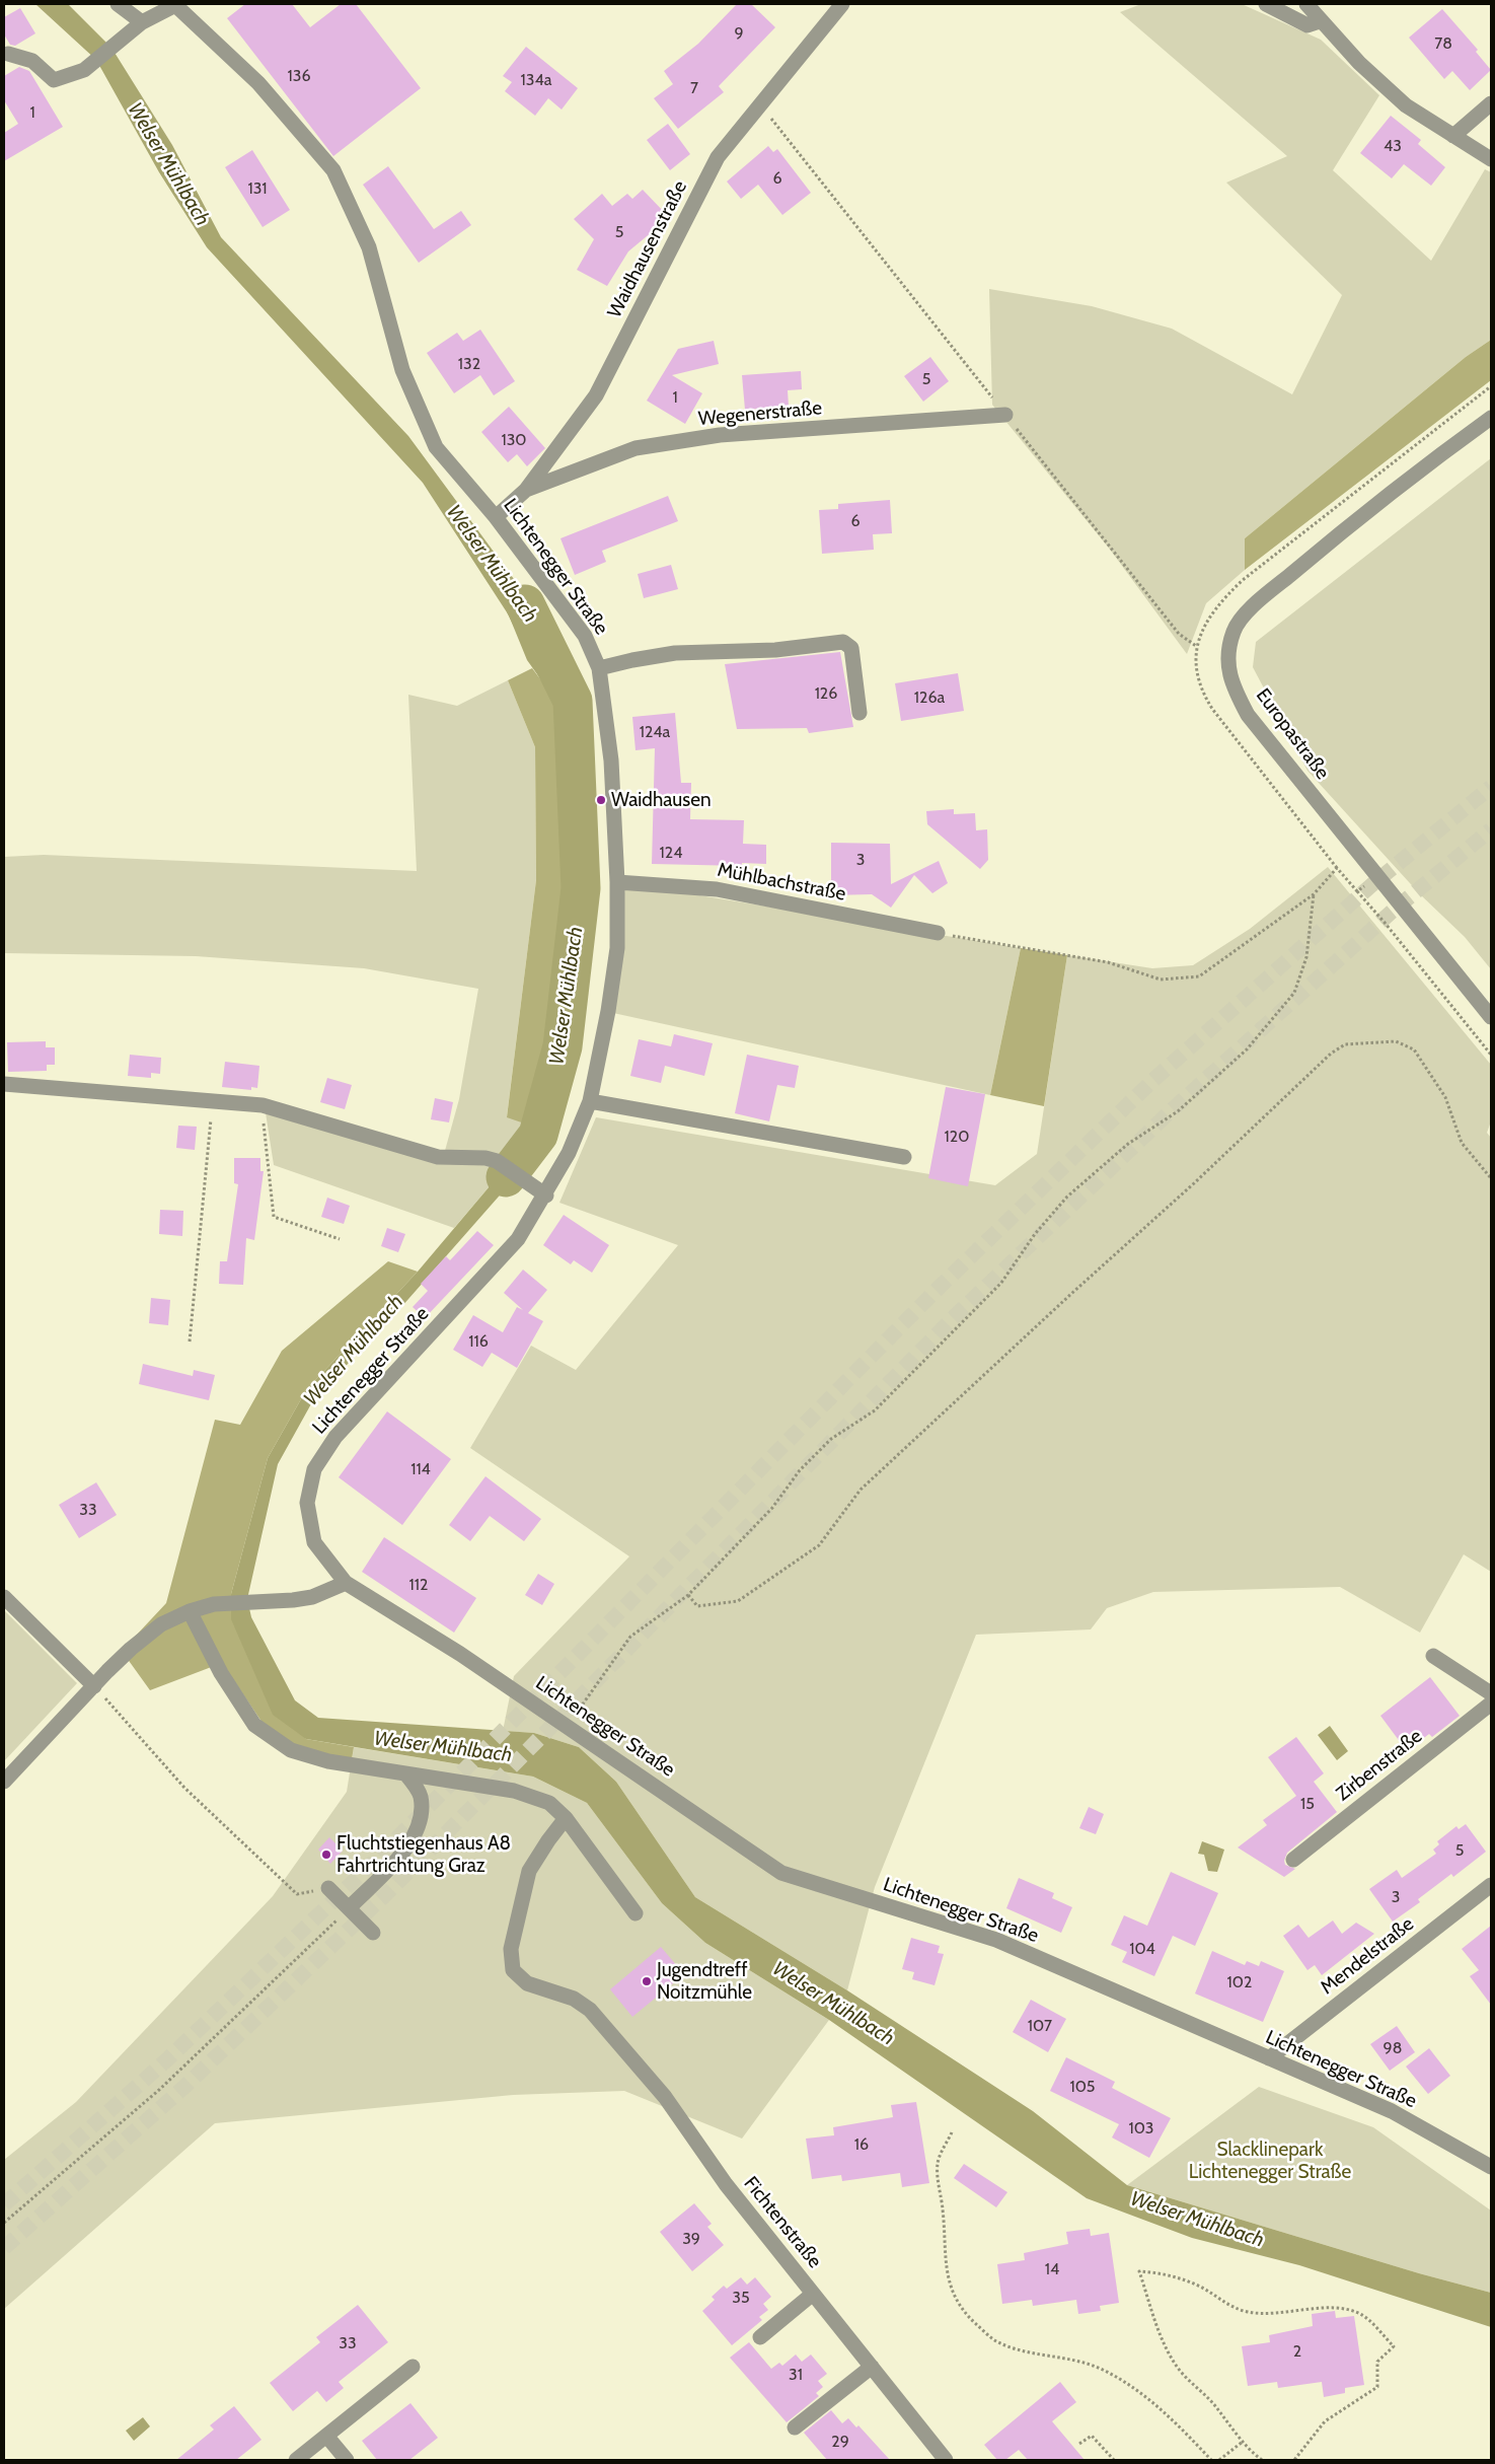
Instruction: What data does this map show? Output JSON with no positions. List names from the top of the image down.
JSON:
{
  "streets": {
    "street": [
      "Waidhausenstraße",
      "Wegenerstraße",
      "Lichtenegger Straße",
      "Europastraße",
      "Mühlbachstraße",
      "Zirbenstraße",
      "Mendelstraße",
      "Fichtenstraße"
    ]
  },
  "crossings": [
    ["Waidhausenstraße", "Wegenerstraße"],
    ["Waidhausenstraße", "Lichtenegger Straße"],
    ["Lichtenegger Straße", "Mühlbachstraße"],
    ["Lichtenegger Straße", "Mendelstraße"]
  ],
  "water": ["Welser Mühlbach"],
  "parks": ["Slacklinepark Lichtenegger Straße"],
  "places": ["Waidhausen", "Fluchtstiegenhaus A8 Fahrtrichtung Graz", "Jugendtreff Noitzmühle"],
  "house_numbers": [
    "9",
    "78",
    "136",
    "134a",
    "7",
    "1",
    "43",
    "6",
    "131",
    "5",
    "132",
    "5",
    "1",
    "130",
    "6",
    "126",
    "126a",
    "124a",
    "124",
    "3",
    "120",
    "116",
    "114",
    "33",
    "112",
    "15",
    "5",
    "3",
    "104",
    "102",
    "107",
    "98",
    "105",
    "103",
    "16",
    "39",
    "14",
    "35",
    "33",
    "2",
    "31",
    "29"
  ]
}
